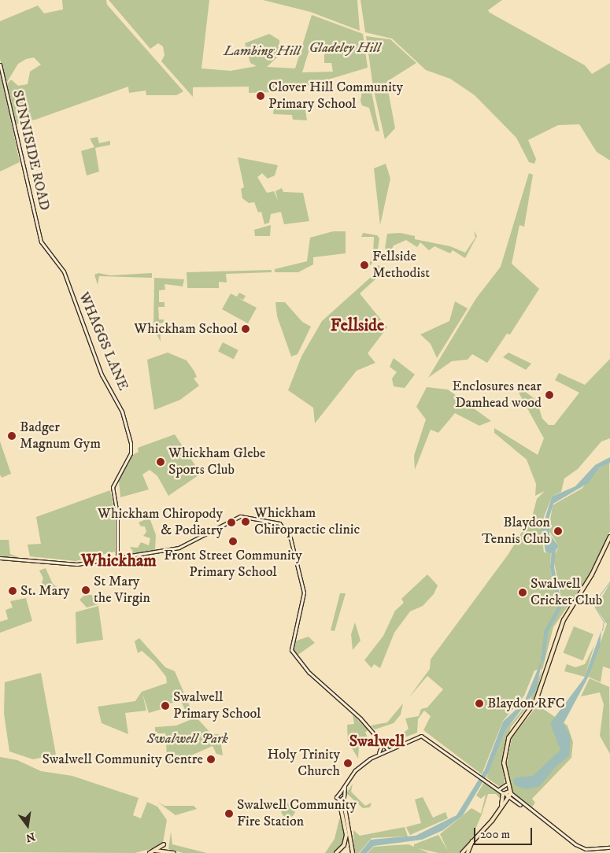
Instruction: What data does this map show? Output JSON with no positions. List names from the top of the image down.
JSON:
{
  "streets": {
    "main road": ["SUNNISIDE ROAD", "WHAGGS LANE"]
  },
  "crossings": [
    ["SUNNISIDE ROAD", "WHAGGS LANE"]
  ],
  "districts": ["Fellside", "Whickham", "Swalwell"],
  "parks": ["Gladeley Hill", "Lambing Hill", "Swalwell Park"],
  "places": [
    "Clover Hill Community Primary School",
    "Fellside Methodist",
    "Whickham School",
    "Enclosures near Damhead wood",
    "Badger Magnum Gym",
    "Whickham Glebe Sports Club",
    "Whickham Chiropractic clinic",
    "Whickham Chiropody & Podiatry",
    "Blaydon Tennis Club",
    "Front Street Community Primary School",
    "St Mary the Virgin",
    "St. Mary",
    "Swalwell Cricket Club",
    "Blaydon RFC",
    "Swalwell Primary School",
    "Swalwell Community Centre",
    "Holy Trinity Church",
    "Swalwell Community Fire Station"
  ],
  "scale_bar": "200 m",
  "north": "bottom"
}
